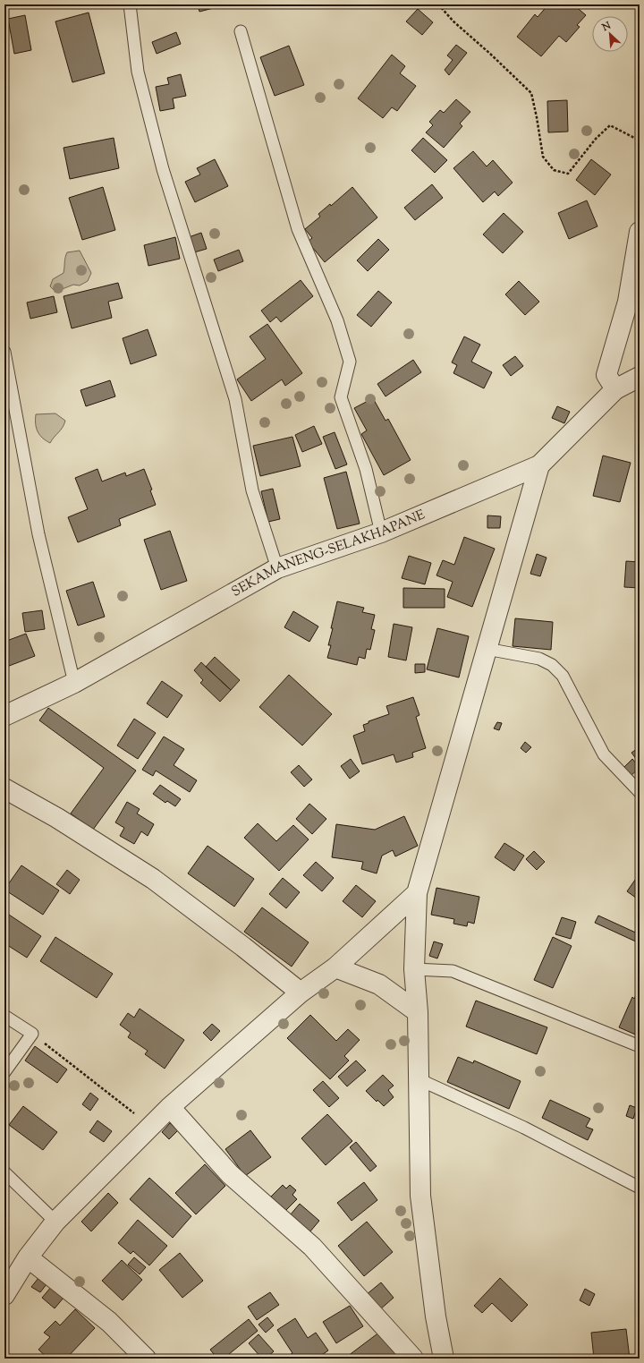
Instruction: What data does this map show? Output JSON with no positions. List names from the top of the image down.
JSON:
{
  "streets": {
    "street": ["SEKAMANENG-SELAKHAPANE"]
  },
  "north": "top left"
}
